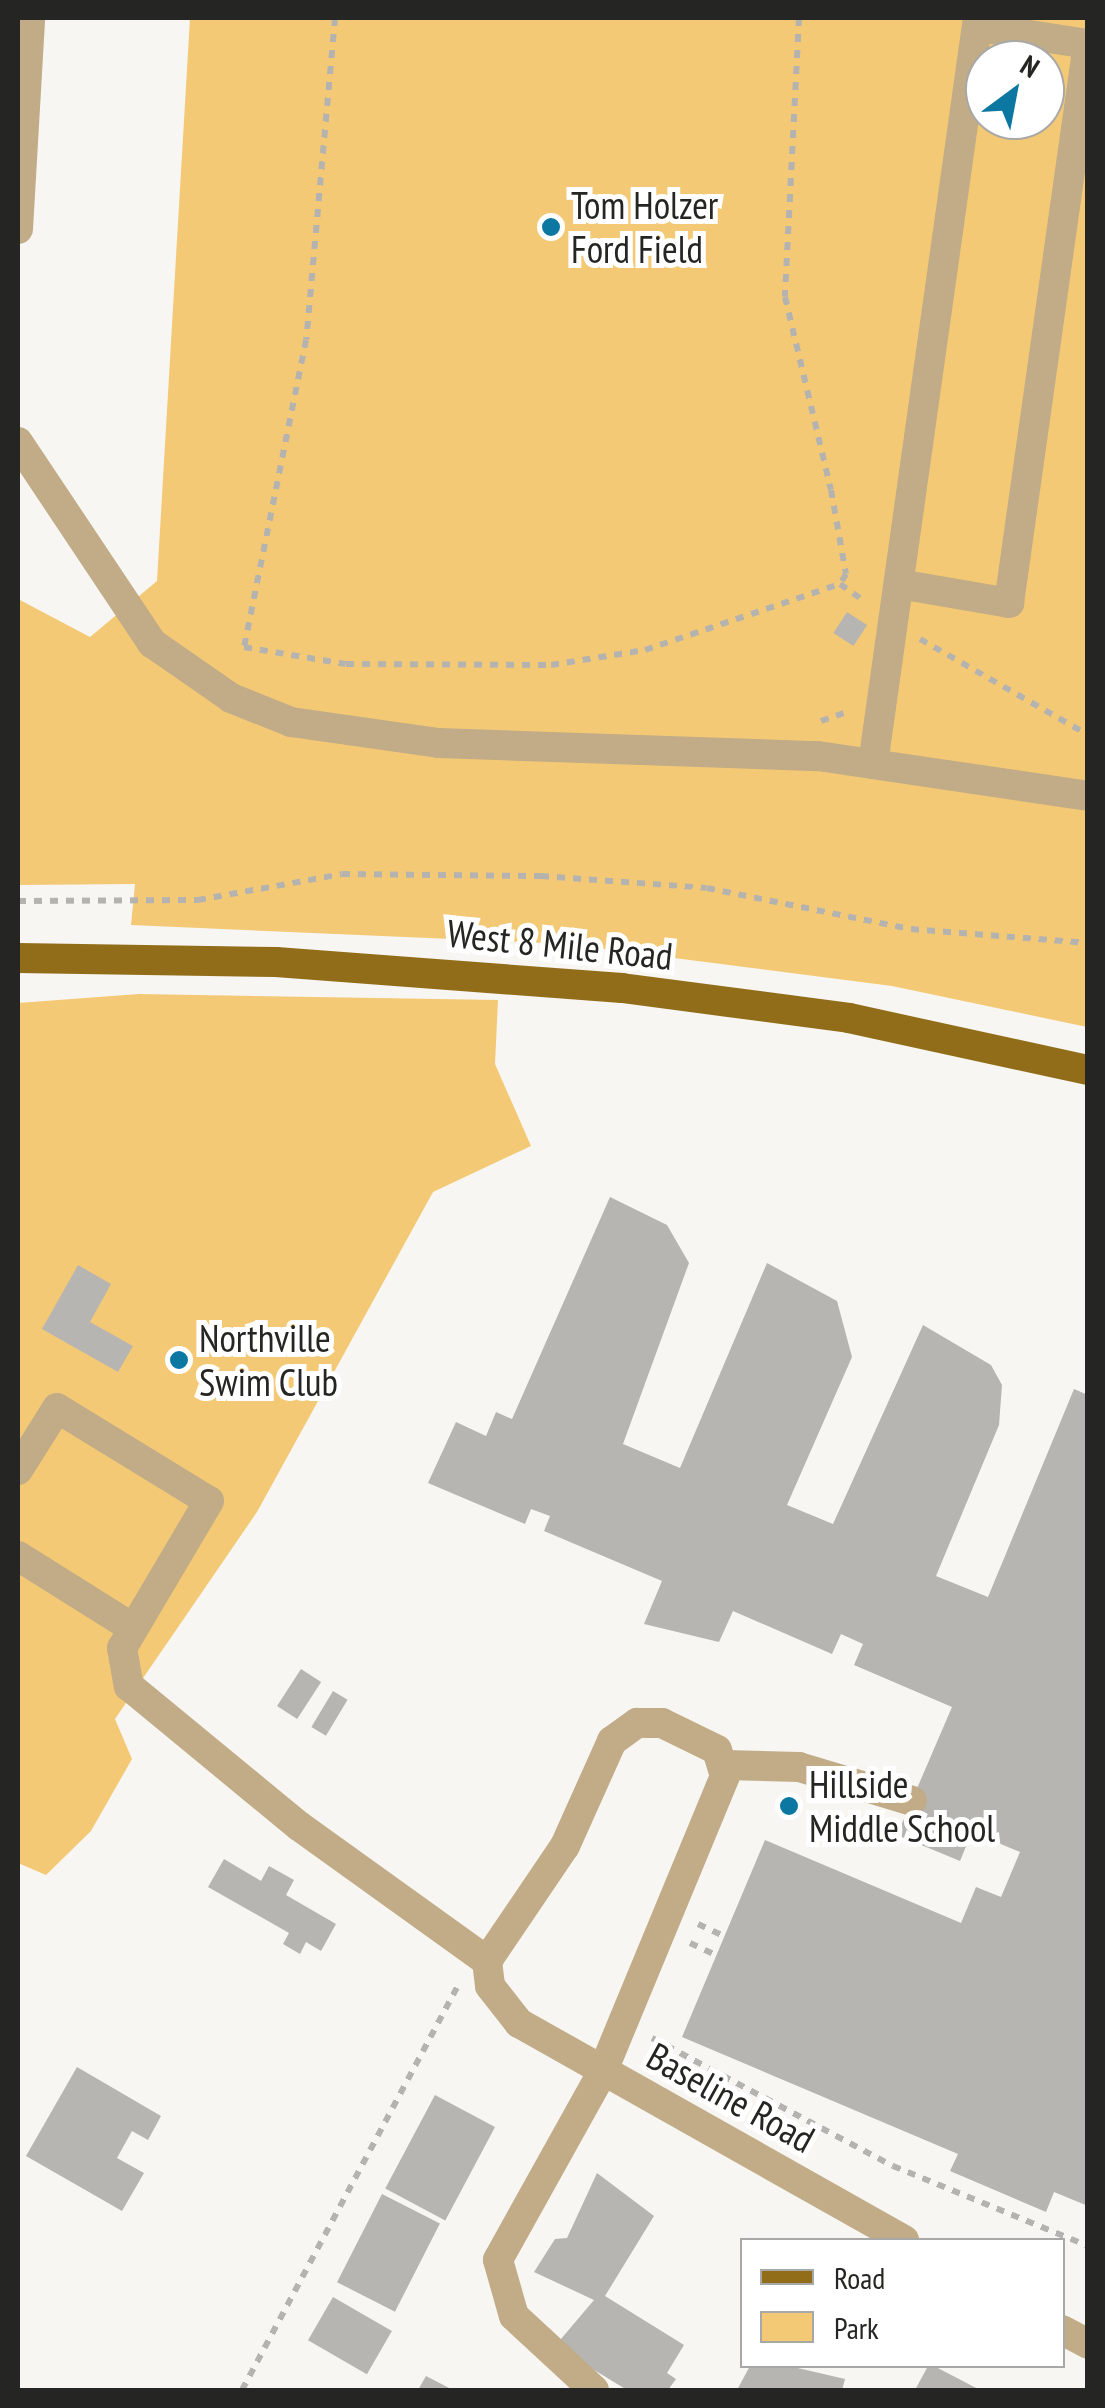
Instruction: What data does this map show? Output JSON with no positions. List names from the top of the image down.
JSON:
{
  "streets": {
    "main road": ["West 8 Mile Road"],
    "street": ["Baseline Road"]
  },
  "places": ["Tom Holzer Ford Field", "Northville Swim Club", "Hillside Middle School"],
  "legend": ["Road", "Park"],
  "north": "top right"
}
